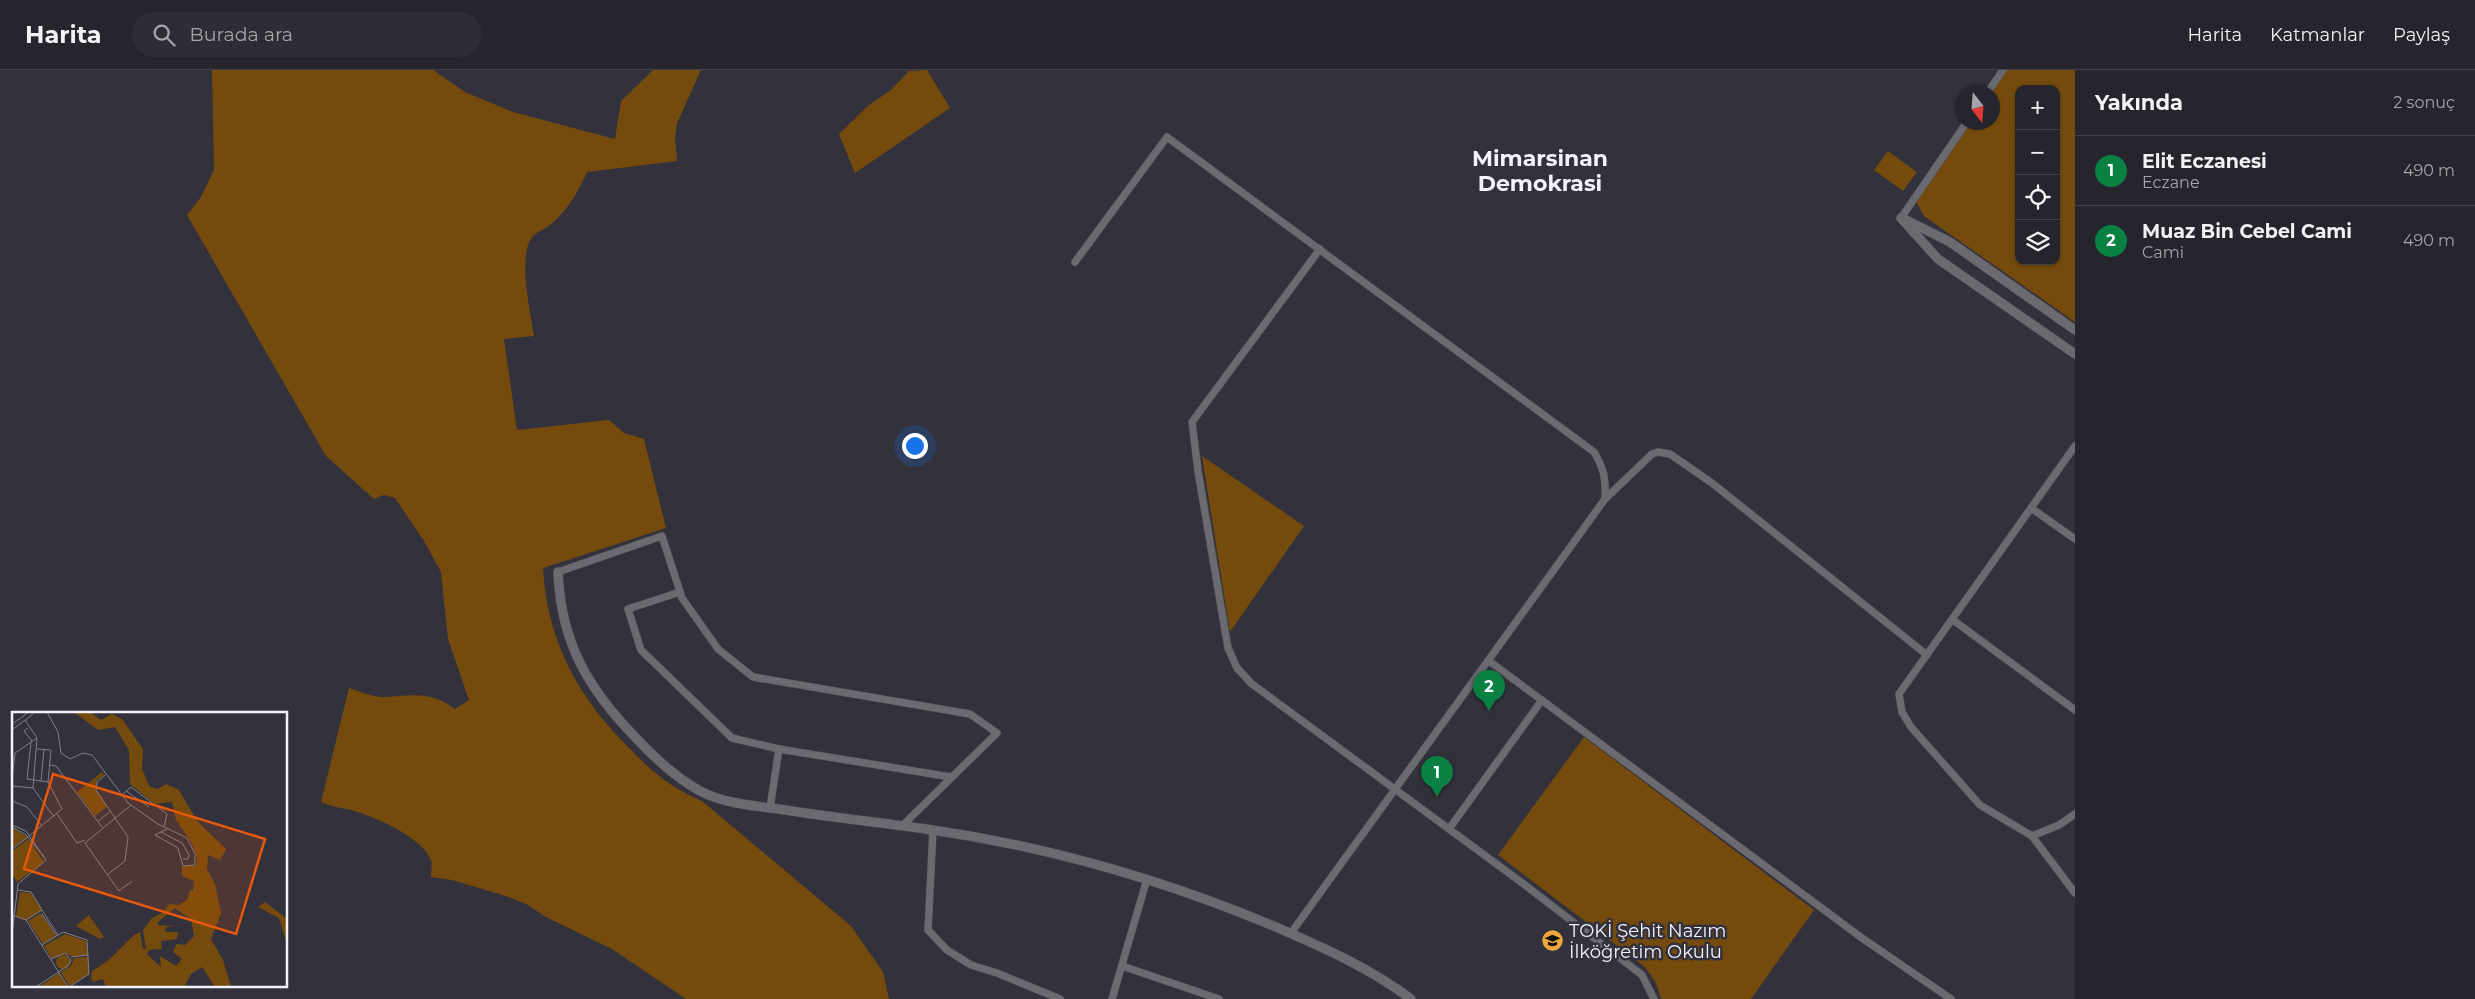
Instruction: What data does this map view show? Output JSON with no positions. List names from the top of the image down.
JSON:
{
  "districts": ["Mimarsinan Demokrasi"],
  "places": {
    "school or university": ["TOKİ Şehit Nazım İlköğretim Okulu"]
  },
  "north": "bottom",
  "page": {
    "header": "Harita",
    "search": "Burada ara",
    "nav": ["Harita", "Katmanlar", "Paylaş"],
    "heading": ["Yakında", "2 sonuç"],
    "map_buttons": ["+", "−"],
    "list": [
      {
        "mark": "1",
        "name": "Elit Eczanesi",
        "note": "Eczane",
        "value": "490 m"
      },
      {
        "mark": "2",
        "name": "Muaz Bin Cebel Cami",
        "note": "Cami",
        "value": "490 m"
      }
    ],
    "pins": ["2", "1"]
  }
}
